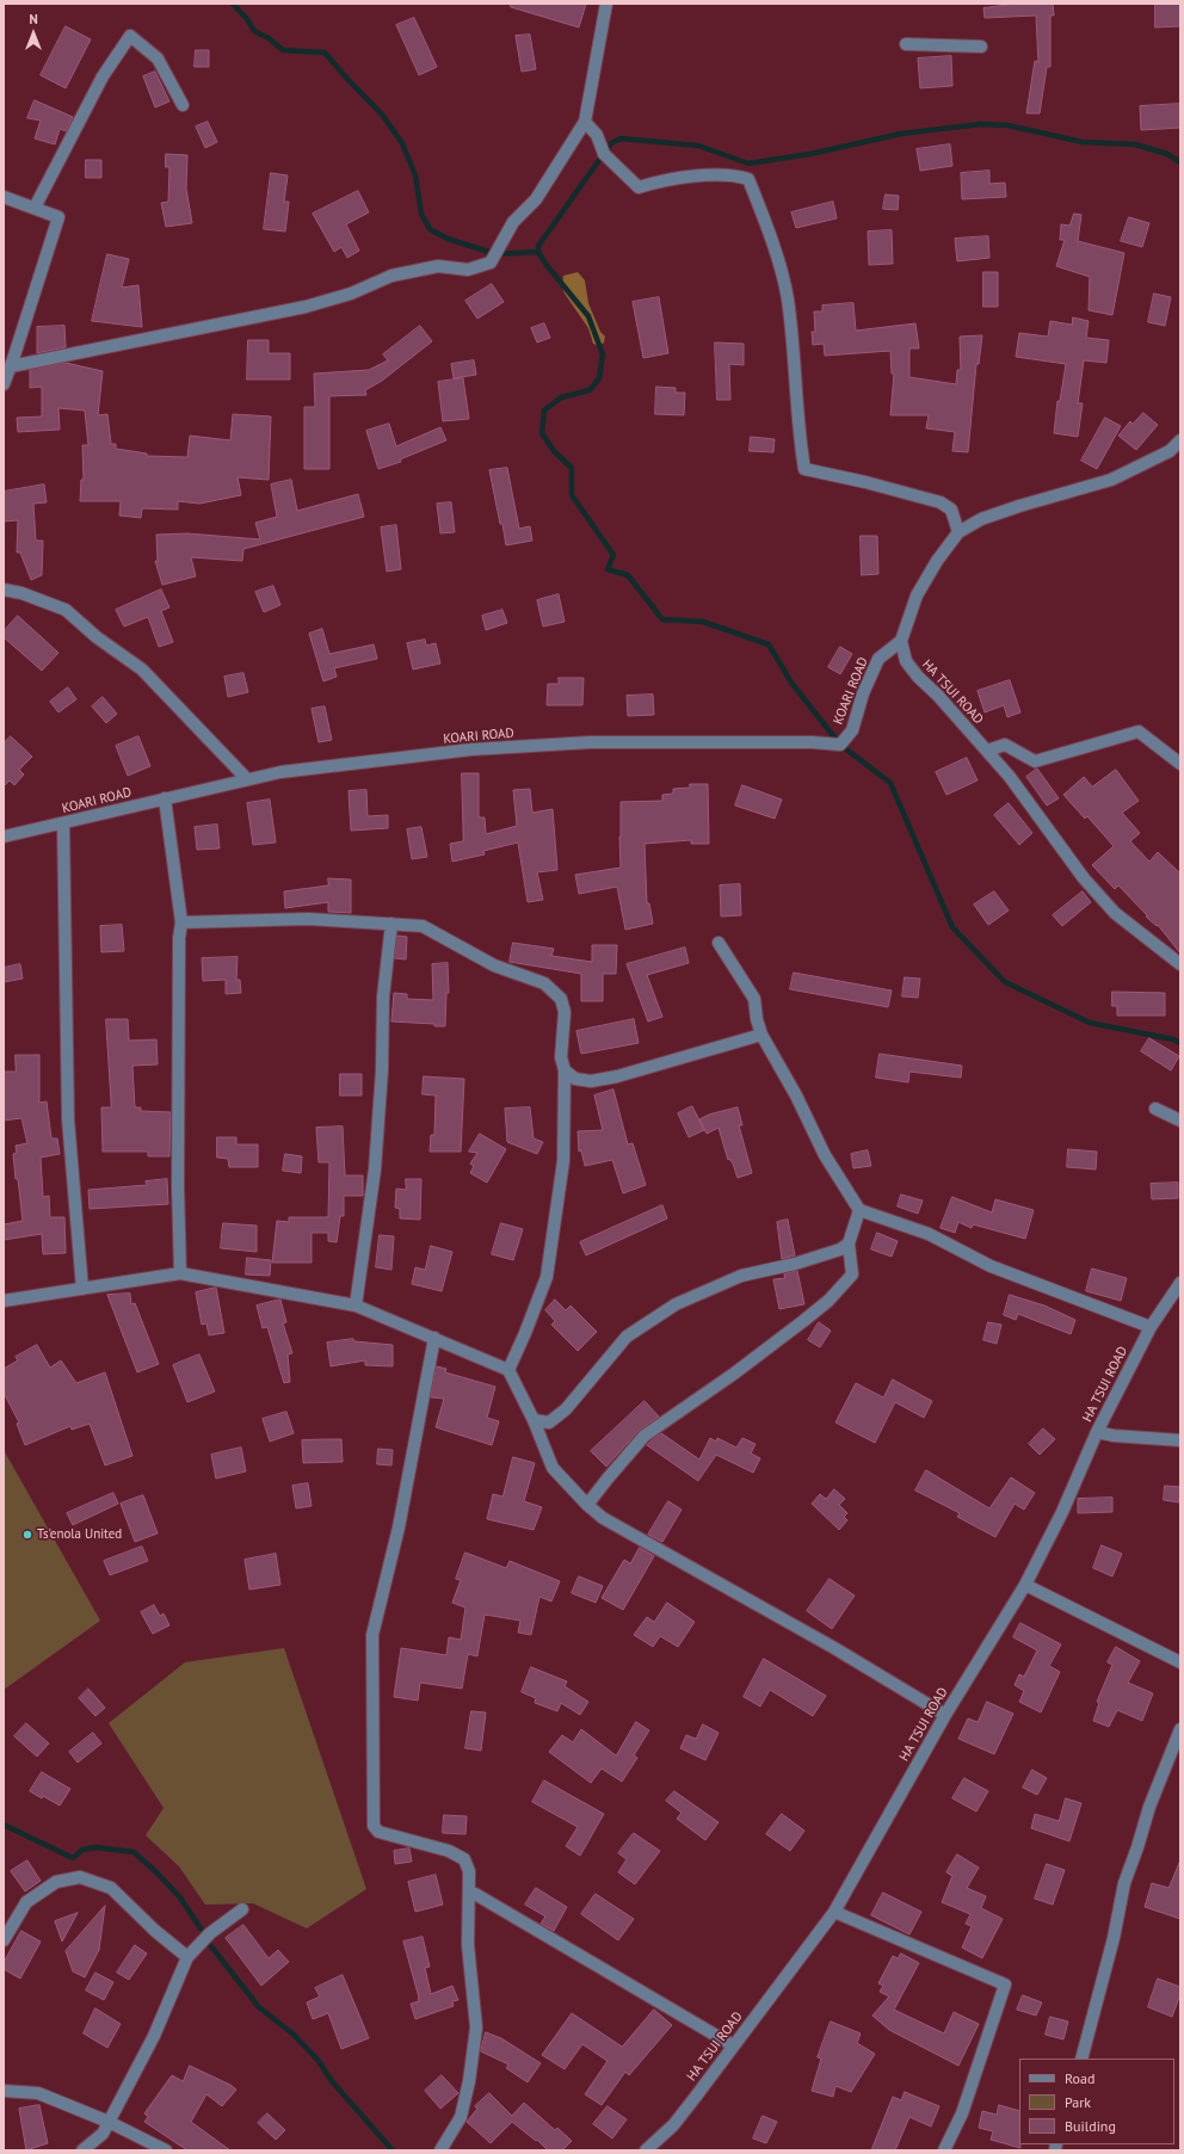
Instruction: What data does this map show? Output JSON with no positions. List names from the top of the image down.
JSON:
{
  "streets": {
    "street": ["KOARI ROAD", "HA TSUI ROAD"]
  },
  "crossings": [
    ["KOARI ROAD", "HA TSUI ROAD"]
  ],
  "places": ["Ts'enola United"],
  "legend": ["Road", "Park", "Building"],
  "north": "top"
}
